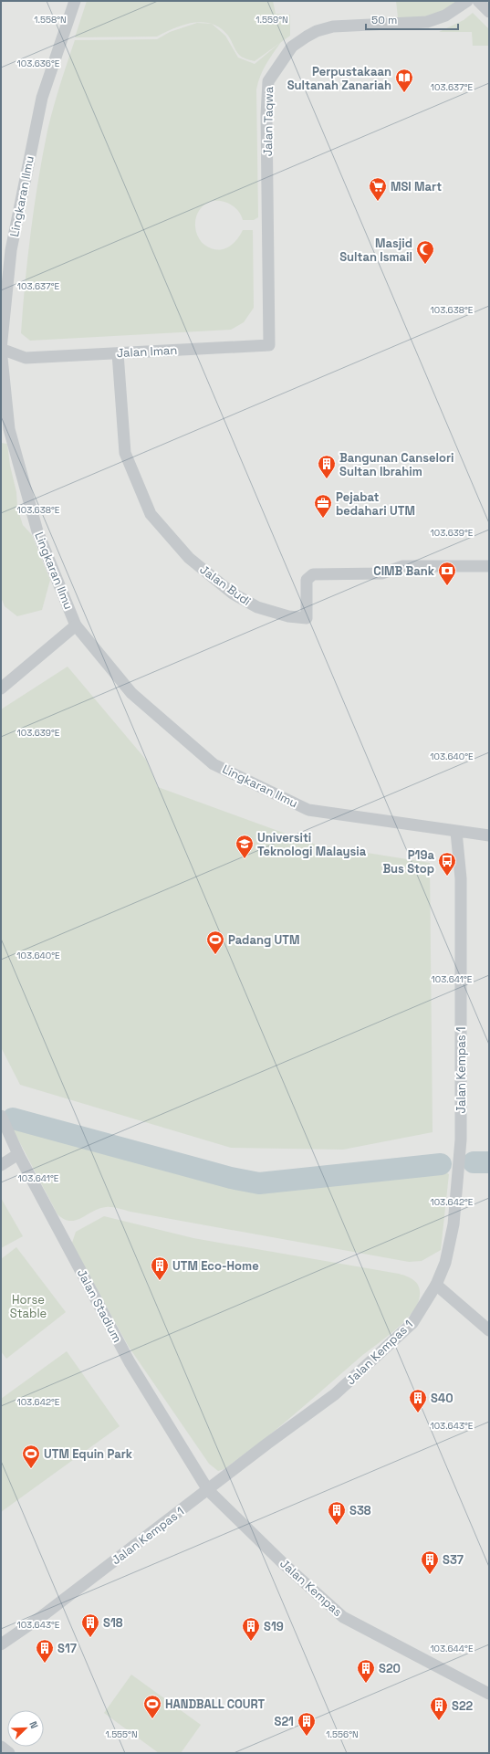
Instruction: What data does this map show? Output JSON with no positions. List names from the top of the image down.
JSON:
{
  "streets": {
    "street": [
      "Jalan Taqwa",
      "Lingkaran Ilmu",
      "Jalan Iman",
      "Jalan Budi",
      "Jalan Kempas 1",
      "Jalan Stadium",
      "Jalan Kempas"
    ]
  },
  "crossings": [
    ["Jalan Taqwa", "Jalan Iman"],
    ["Lingkaran Ilmu", "Jalan Kempas 1"],
    ["Jalan Iman", "Jalan Budi"],
    ["Jalan Kempas 1", "Jalan Stadium"],
    ["Jalan Kempas 1", "Jalan Kempas"],
    ["Jalan Stadium", "Jalan Kempas"]
  ],
  "parks": ["Horse Stable"],
  "places": {
    "library": ["Perpustakaan Sultanah Zanariah"],
    "supermarket": ["MSI Mart"],
    "mosque": ["Masjid Sultan Ismail"],
    "building": [
      "Bangunan Canselori Sultan Ibrahim",
      "UTM Eco-Home",
      "S40",
      "S38",
      "S37",
      "S18",
      "S19",
      "S17",
      "S20",
      "S22",
      "S21"
    ],
    "office": ["Pejabat bedahari UTM"],
    "bank": ["CIMB Bank"],
    "school or university": ["Universiti Teknologi Malaysia"],
    "bus stop": ["P19a Bus Stop"],
    "sports": ["Padang UTM", "UTM Equin Park", "HANDBALL COURT"]
  },
  "scale_bar": "50 m",
  "north": "top right",
  "coordinates": [
    "1.558°N",
    "1.559°N",
    "103.636°E",
    "103.637°E",
    "103.638°E",
    "103.639°E",
    "103.640°E",
    "103.641°E",
    "103.642°E",
    "103.643°E",
    "103.644°E",
    "1.555°N",
    "1.556°N"
  ]
}
